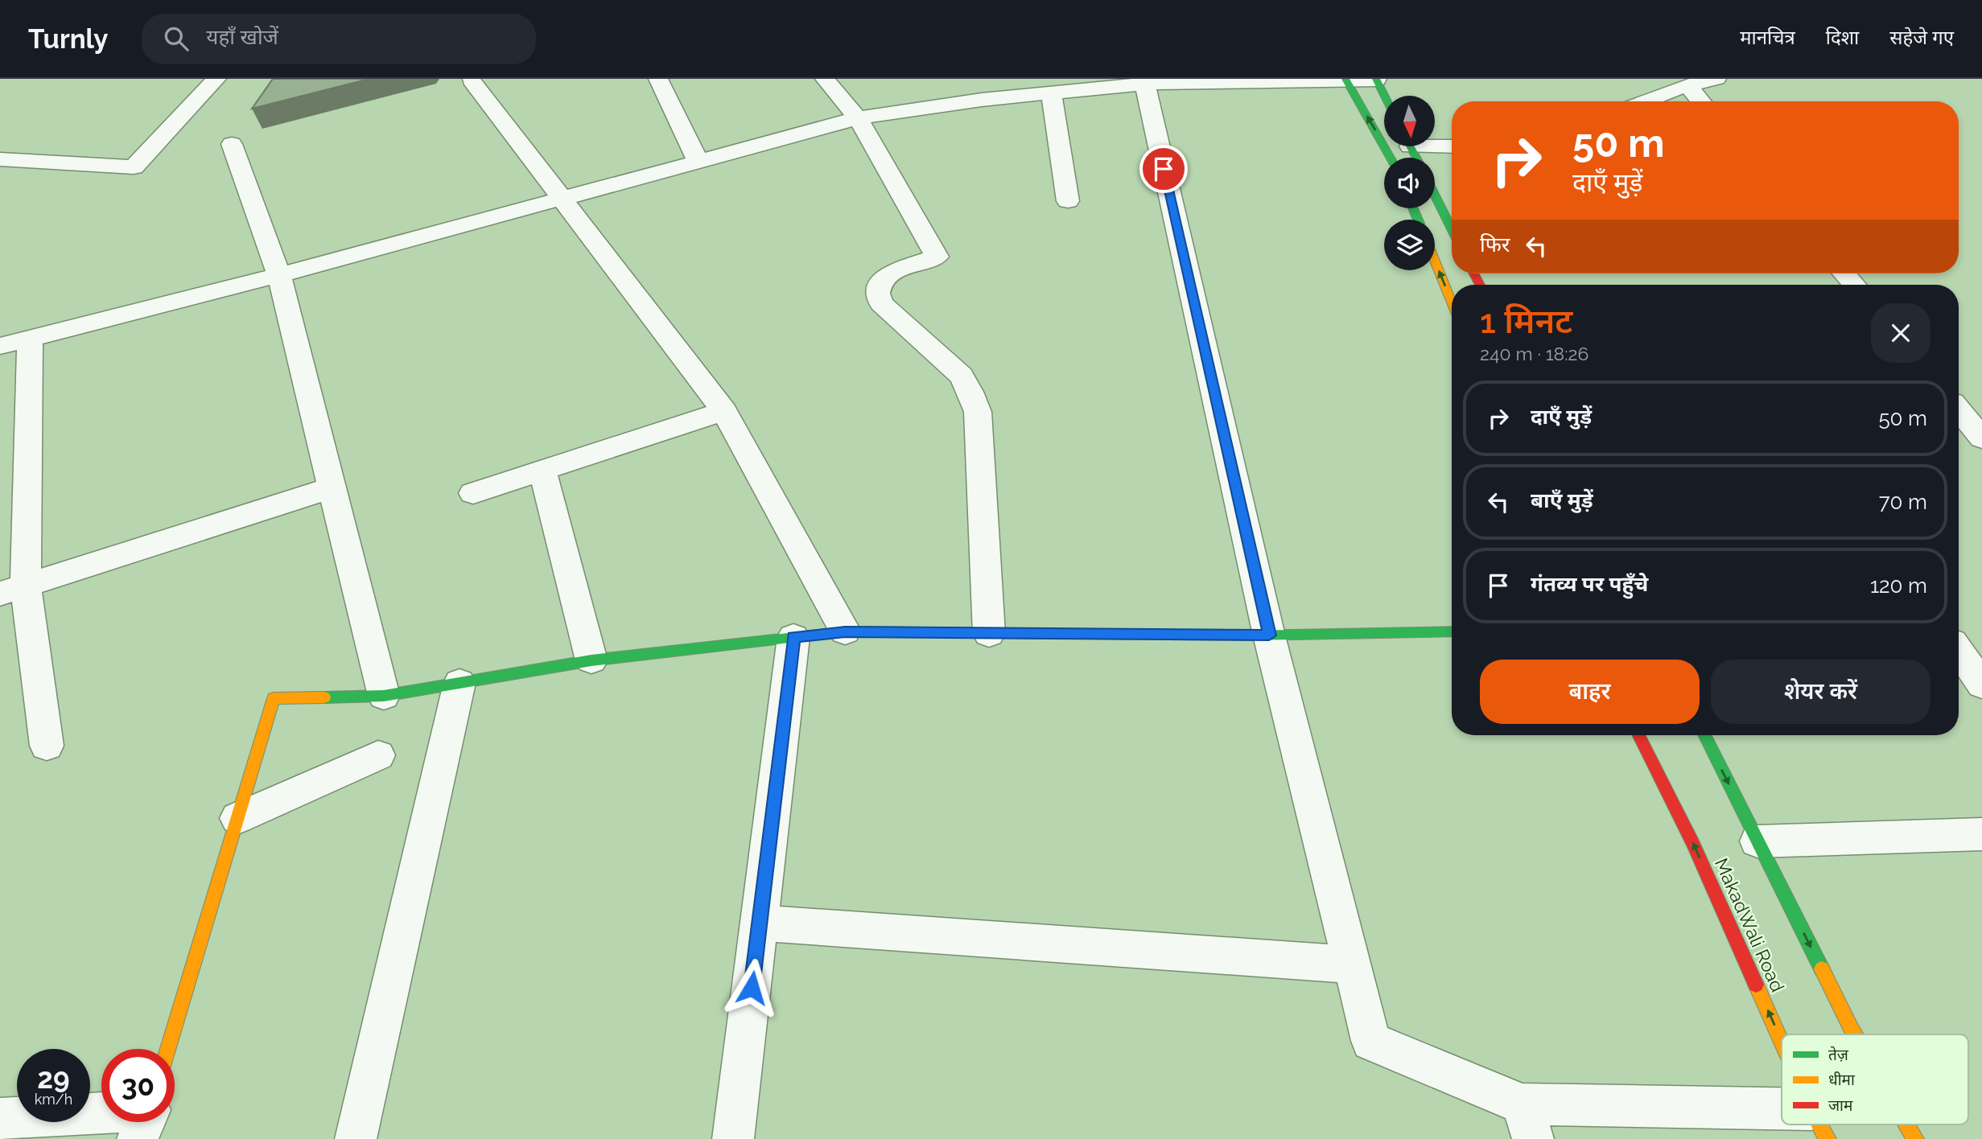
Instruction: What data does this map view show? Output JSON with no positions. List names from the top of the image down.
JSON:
{
  "streets": {
    "street": ["MakadWali Road"]
  },
  "legend": ["तेज़", "धीमा", "जाम"],
  "north": "bottom",
  "page": {
    "header": "Turnly",
    "search": "यहाँ खोजें",
    "nav": ["मानचित्र", "दिशा", "सहेजे गए"],
    "turn": ["50 m", "दाएँ मुड़ें"],
    "then": "फिर",
    "heading": ["1 मिनट", "240 m · 18:26"],
    "list": [
      {
        "name": "दाएँ मुड़ें",
        "value": "50 m"
      },
      {
        "name": "बाएँ मुड़ें",
        "value": "70 m"
      },
      {
        "name": "गंतव्य पर पहुँचे",
        "value": "120 m"
      }
    ],
    "buttons": ["बाहर", "शेयर करें"],
    "speed": "29 km/h",
    "limit": "30"
  }
}
